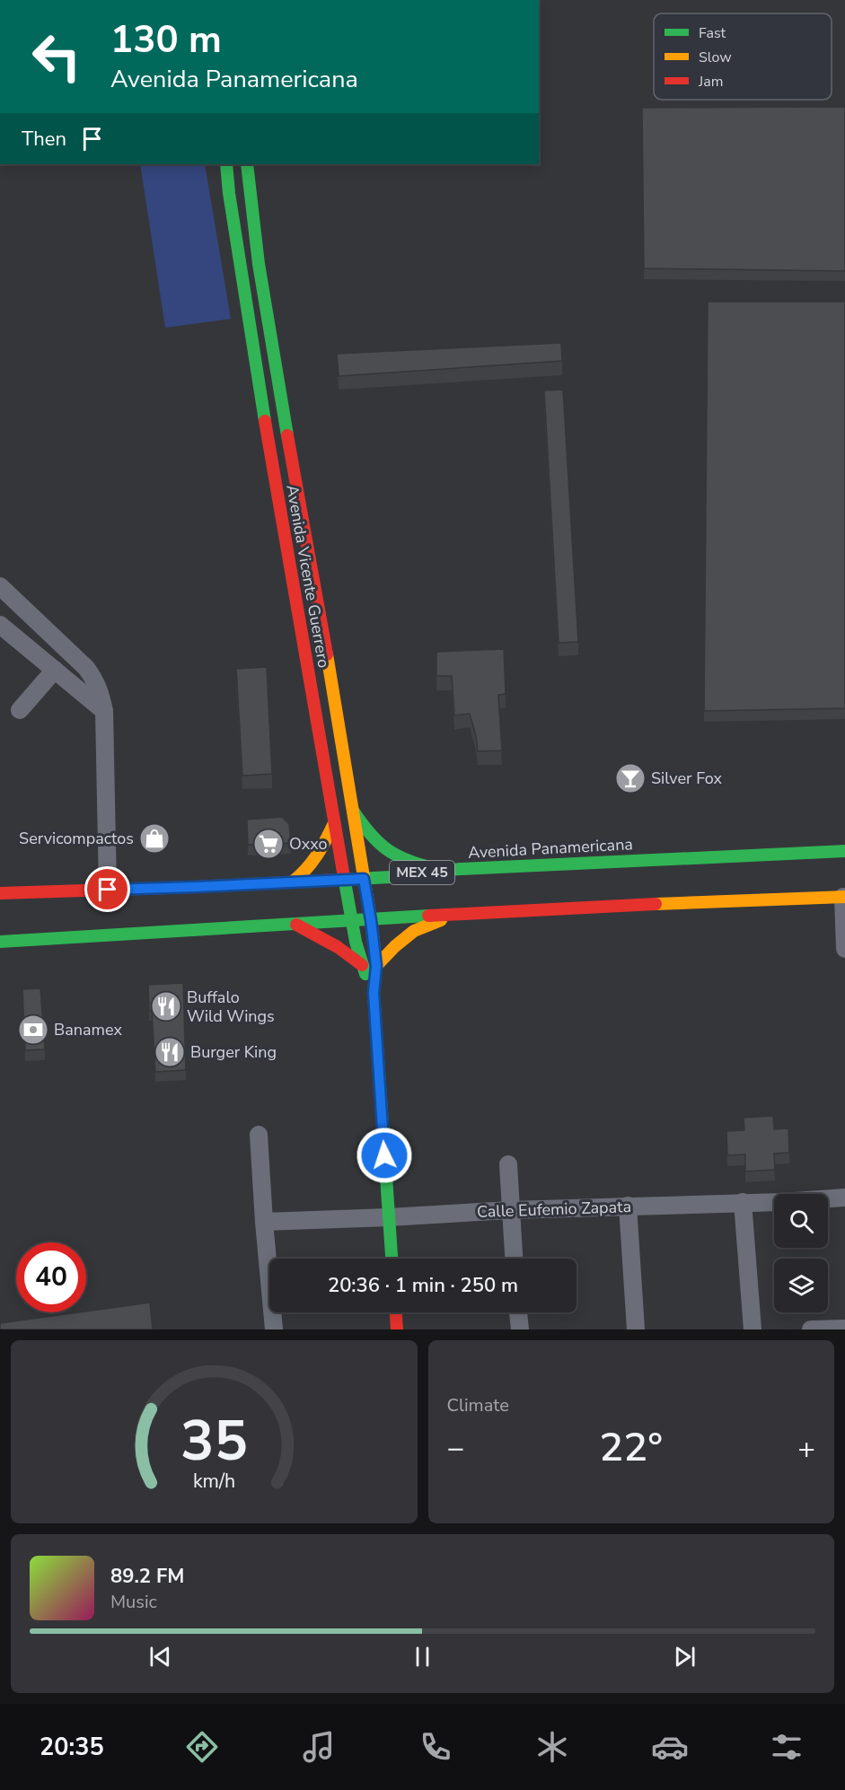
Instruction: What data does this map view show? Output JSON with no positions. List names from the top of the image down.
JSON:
{
  "streets": {
    "main road": ["Avenida Vicente Guerrero", "Avenida Panamericana", "MEX 45"],
    "street": ["Calle Eufemio Zapata"]
  },
  "crossings": [
    ["Avenida Vicente Guerrero", "Avenida Panamericana"],
    ["Avenida Vicente Guerrero", "Calle Eufemio Zapata"]
  ],
  "places": {
    "bar": ["Silver Fox"],
    "shop": ["Servicompactos"],
    "supermarket": ["Oxxo"],
    "restaurant": ["Buffalo Wild Wings", "Burger King"],
    "bank": ["Banamex"]
  },
  "legend": ["Fast", "Slow", "Jam"],
  "page": {
    "turn": ["130 m", "Avenida Panamericana"],
    "then": "Then",
    "limit": "40",
    "trip": "20:36 · 1 min · 250 m",
    "tile": "Climate",
    "heat": ["−", "22°", "+"],
    "song": ["89.2 FM", "Music"],
    "tabs": "20:35",
    "gauge": ["35", "km/h"]
  }
}
